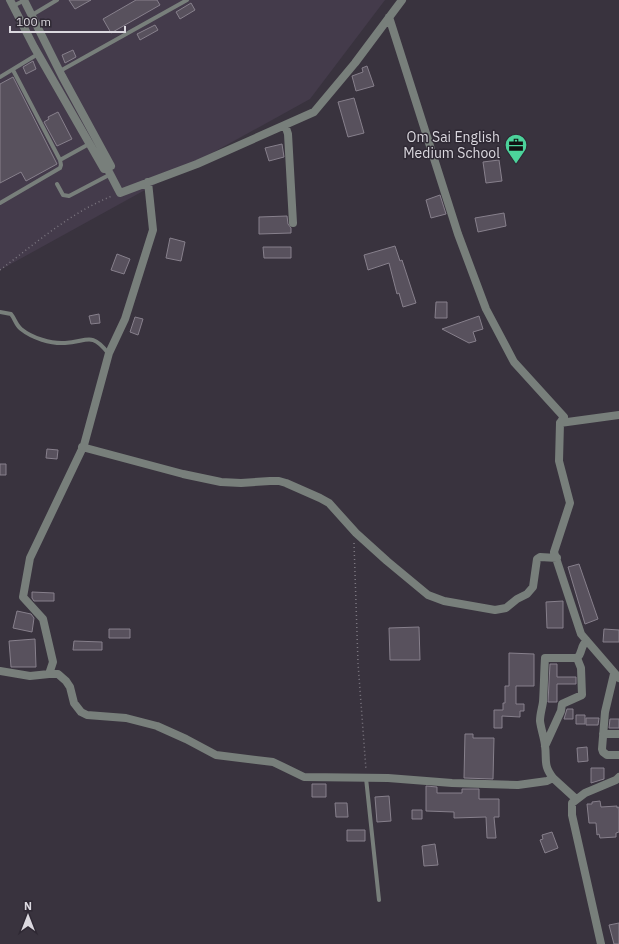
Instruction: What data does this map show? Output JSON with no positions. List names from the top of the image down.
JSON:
{
  "places": {
    "office": ["Om Sai English Medium School"]
  },
  "scale_bar": "100 m",
  "north": "top"
}
